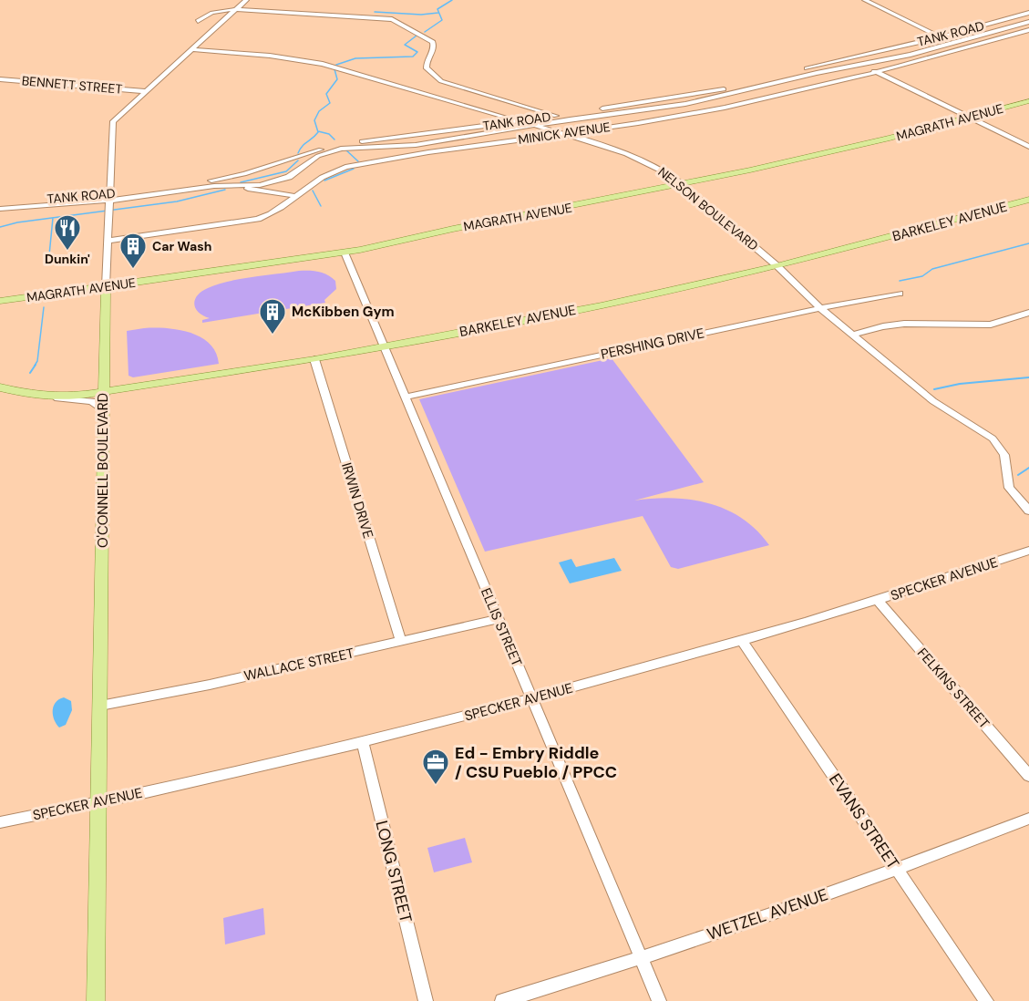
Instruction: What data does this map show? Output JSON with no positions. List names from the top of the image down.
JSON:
{
  "streets": {
    "main road": ["MAGRATH AVENUE", "BARKELEY AVENUE", "O'CONNELL BOULEVARD"],
    "street": [
      "TANK ROAD",
      "BENNETT STREET",
      "MINICK AVENUE",
      "NELSON BOULEVARD",
      "PERSHING DRIVE",
      "IRWIN DRIVE",
      "SPECKER AVENUE",
      "ELLIS STREET",
      "WALLACE STREET",
      "FELKINS STREET",
      "EVANS STREET",
      "LONG STREET",
      "WETZEL AVENUE"
    ]
  },
  "crossings": [
    ["TANK ROAD", "NELSON BOULEVARD"],
    ["TANK ROAD", "O'CONNELL BOULEVARD"],
    ["BENNETT STREET", "O'CONNELL BOULEVARD"],
    ["MAGRATH AVENUE", "NELSON BOULEVARD"],
    ["MAGRATH AVENUE", "O'CONNELL BOULEVARD"],
    ["MAGRATH AVENUE", "ELLIS STREET"],
    ["MINICK AVENUE", "NELSON BOULEVARD"],
    ["MINICK AVENUE", "O'CONNELL BOULEVARD"],
    ["NELSON BOULEVARD", "BARKELEY AVENUE"],
    ["NELSON BOULEVARD", "PERSHING DRIVE"],
    ["NELSON BOULEVARD", "O'CONNELL BOULEVARD"],
    ["BARKELEY AVENUE", "O'CONNELL BOULEVARD"],
    ["BARKELEY AVENUE", "IRWIN DRIVE"],
    ["BARKELEY AVENUE", "ELLIS STREET"],
    ["PERSHING DRIVE", "ELLIS STREET"],
    ["O'CONNELL BOULEVARD", "SPECKER AVENUE"],
    ["O'CONNELL BOULEVARD", "WALLACE STREET"],
    ["IRWIN DRIVE", "WALLACE STREET"],
    ["SPECKER AVENUE", "ELLIS STREET"],
    ["SPECKER AVENUE", "FELKINS STREET"],
    ["SPECKER AVENUE", "EVANS STREET"],
    ["SPECKER AVENUE", "LONG STREET"],
    ["ELLIS STREET", "WALLACE STREET"],
    ["ELLIS STREET", "WETZEL AVENUE"],
    ["EVANS STREET", "WETZEL AVENUE"]
  ],
  "places": {
    "restaurant": ["Dunkin'"],
    "building": ["Car Wash", "McKibben Gym"],
    "office": ["Ed - Embry Riddle / CSU Pueblo / PPCC"]
  }
}
